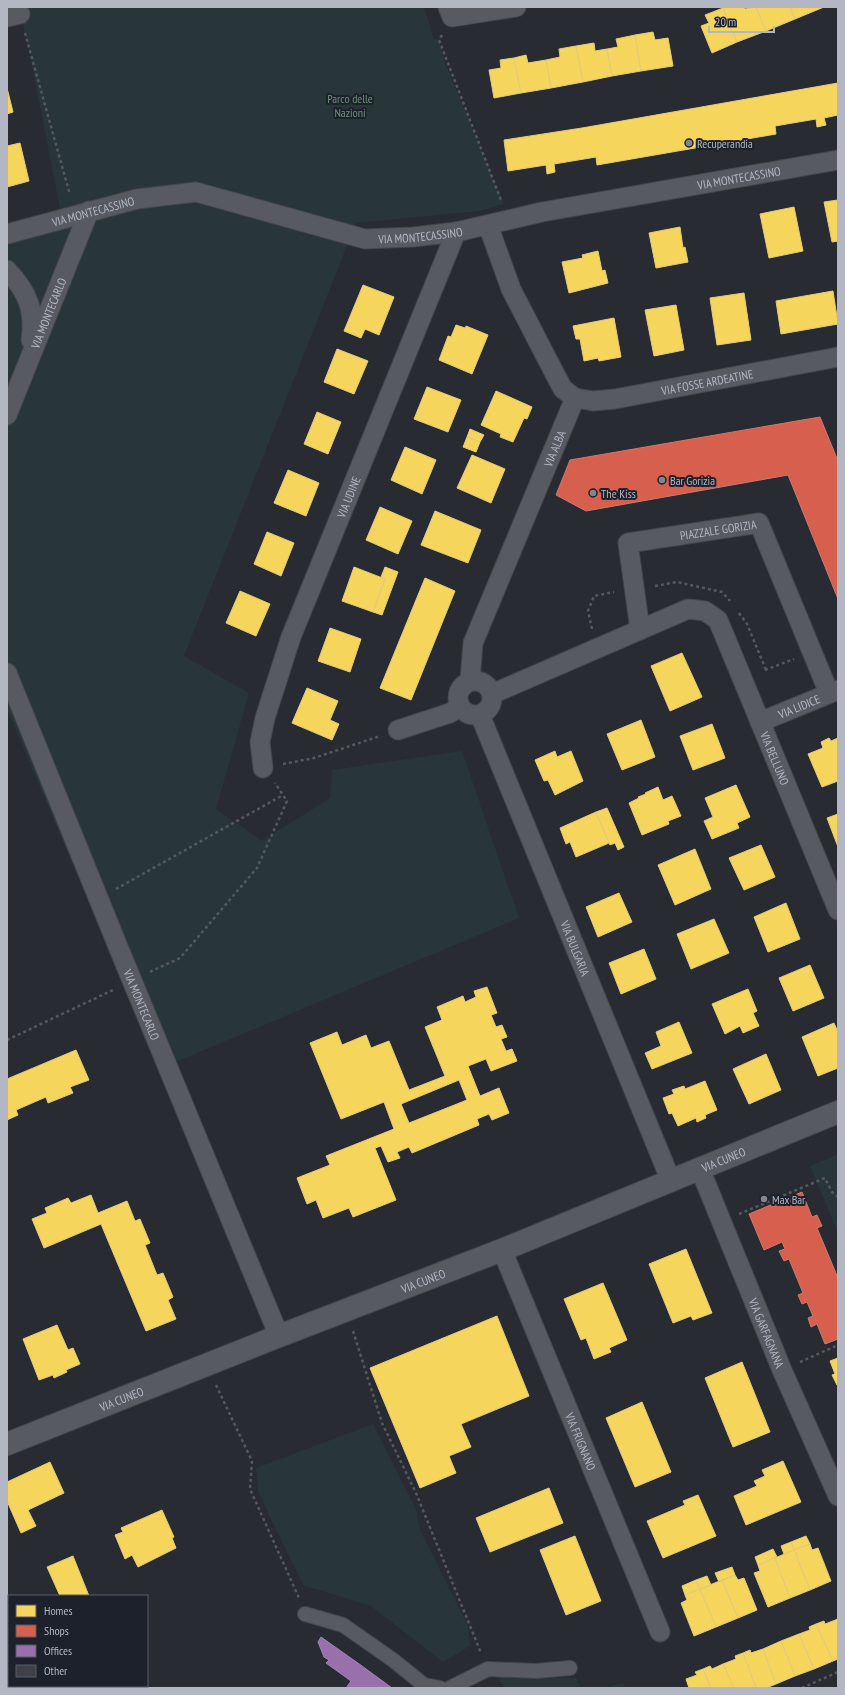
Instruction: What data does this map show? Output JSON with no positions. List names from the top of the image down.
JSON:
{
  "streets": {
    "street": [
      "VIA MONTECASSINO",
      "VIA MONTECARLO",
      "VIA FOSSE ARDEATINE",
      "VIA ALBA",
      "VIA UDINE",
      "PIAZZALE GORIZIA",
      "VIA LIDICE",
      "VIA BELLUNO",
      "VIA BULGARIA",
      "VIA CUNEO",
      "VIA GARFAGNANA",
      "VIA FRIGNANO"
    ]
  },
  "crossings": [
    ["VIA MONTECASSINO", "VIA MONTECARLO"],
    ["VIA MONTECASSINO", "VIA UDINE"],
    ["VIA MONTECARLO", "VIA CUNEO"],
    ["VIA FOSSE ARDEATINE", "VIA ALBA"],
    ["VIA ALBA", "VIA BULGARIA"],
    ["PIAZZALE GORIZIA", "VIA LIDICE"],
    ["PIAZZALE GORIZIA", "VIA BELLUNO"],
    ["VIA LIDICE", "VIA BELLUNO"],
    ["VIA BULGARIA", "VIA CUNEO"],
    ["VIA CUNEO", "VIA GARFAGNANA"],
    ["VIA CUNEO", "VIA FRIGNANO"]
  ],
  "parks": ["Parco delle Nazioni"],
  "places": [
    "Recuperandia",
    "Bar Gorizia",
    "The Kiss",
    "Max Bar"
  ],
  "legend": [
    "Homes",
    "Shops",
    "Offices",
    "Other"
  ],
  "scale_bar": "20 m"
}
